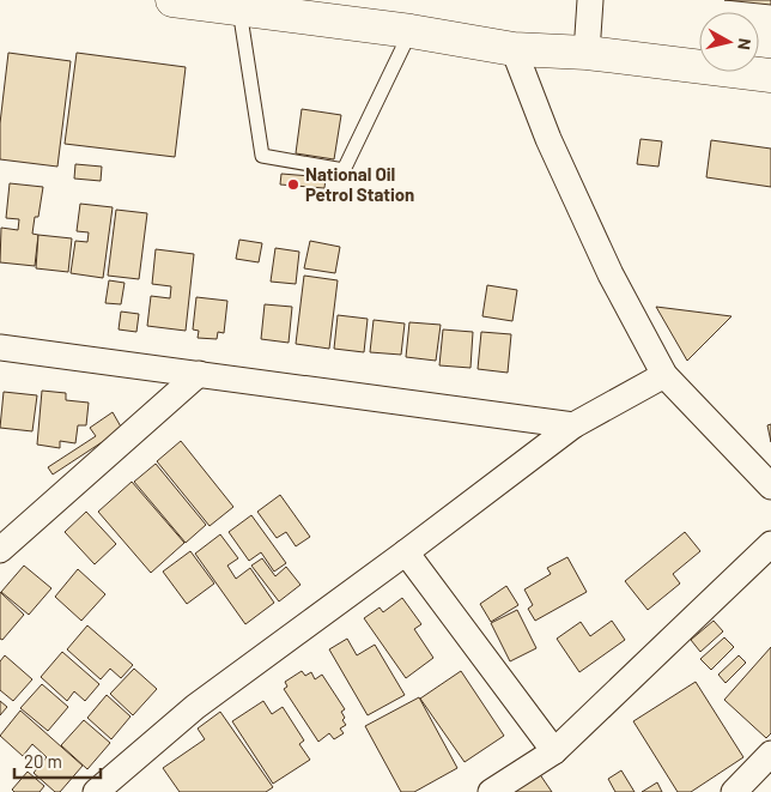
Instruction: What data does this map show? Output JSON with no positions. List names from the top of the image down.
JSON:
{
  "places": ["National Oil Petrol Station"],
  "scale_bar": "20 m",
  "north": "right"
}
